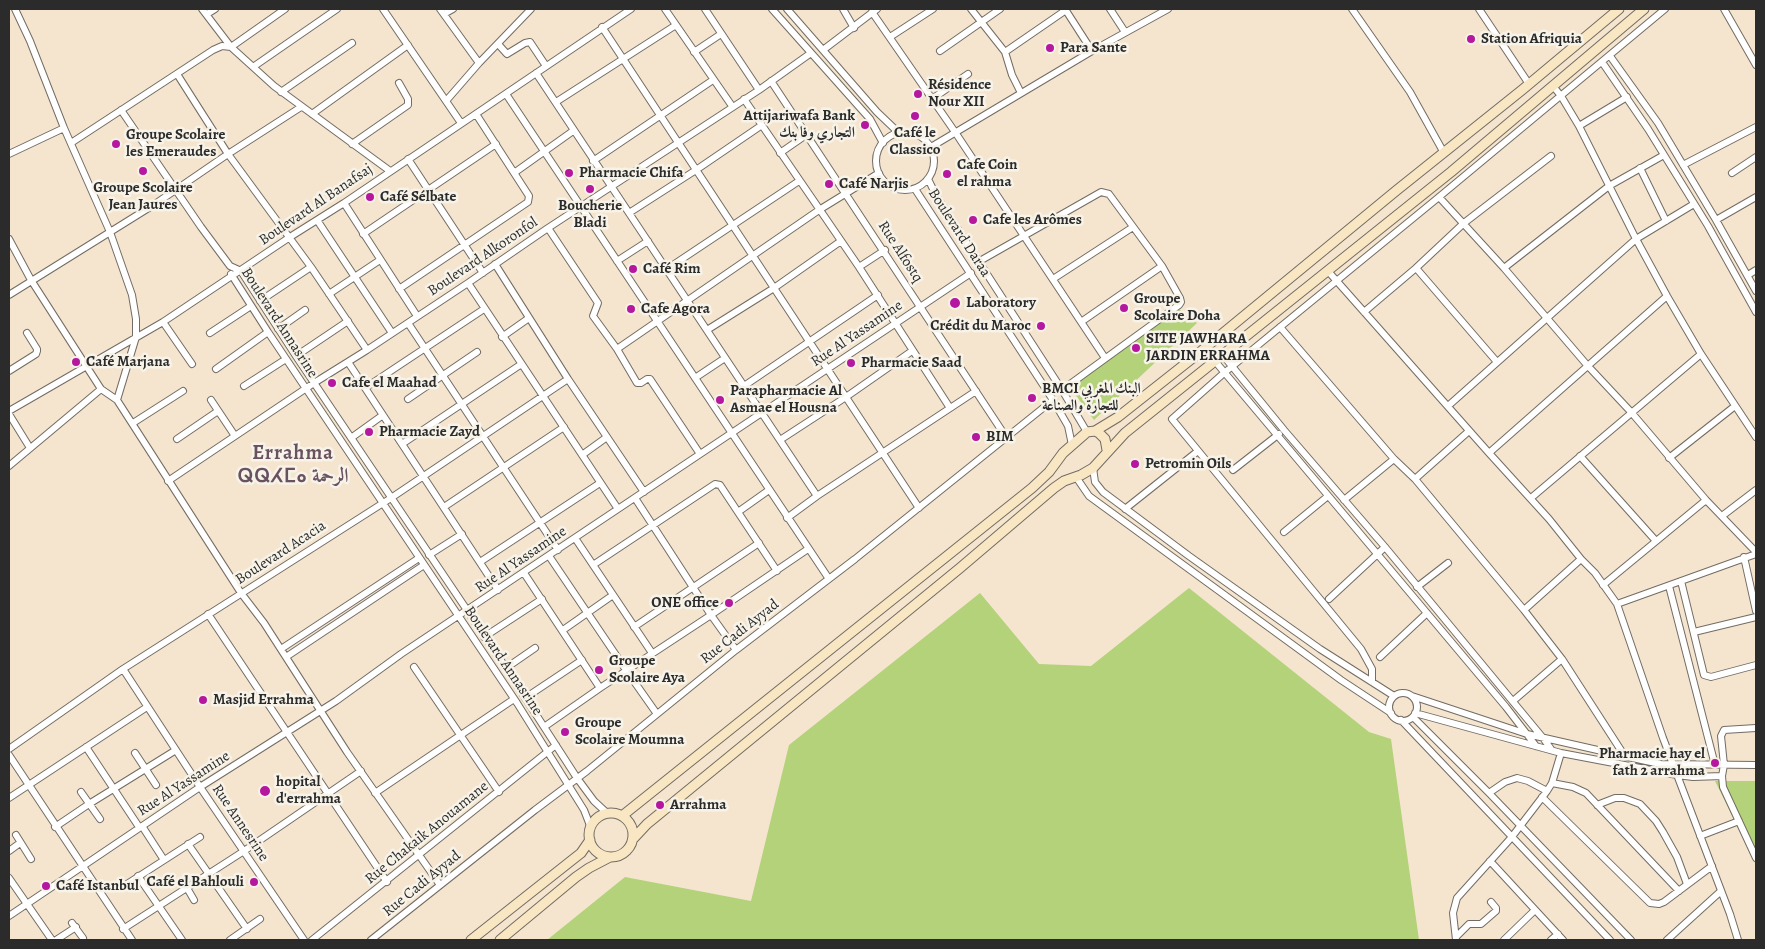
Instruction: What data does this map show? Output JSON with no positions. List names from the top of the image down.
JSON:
{
  "streets": {
    "street": [
      "Boulevard Al Banafsaj",
      "Boulevard Daraa",
      "Rue Alfostq",
      "Boulevard Alkoronfol",
      "Boulevard Annasrine",
      "Rue Al Yassamine",
      "Boulevard Acacia",
      "Rue Cadi Ayyad",
      "Rue Annesrine",
      "Rue Chakaik Anouamane"
    ]
  },
  "crossings": [
    ["Boulevard Al Banafsaj", "Boulevard Annasrine"],
    ["Boulevard Daraa", "Rue Al Yassamine"],
    ["Boulevard Daraa", "Rue Cadi Ayyad"],
    ["Rue Alfostq", "Boulevard Alkoronfol"],
    ["Rue Alfostq", "Rue Al Yassamine"],
    ["Rue Alfostq", "Rue Cadi Ayyad"],
    ["Boulevard Alkoronfol", "Boulevard Annasrine"],
    ["Boulevard Annasrine", "Rue Al Yassamine"],
    ["Boulevard Annasrine", "Boulevard Acacia"],
    ["Boulevard Annasrine", "Rue Cadi Ayyad"],
    ["Boulevard Annasrine", "Rue Chakaik Anouamane"],
    ["Rue Al Yassamine", "Rue Annesrine"],
    ["Boulevard Acacia", "Rue Annesrine"]
  ],
  "districts": ["Errahma ⵕⵕⵃⵎⴰ الرحمة"],
  "places": [
    "Station Afriquia",
    "Para Sante",
    "Résidence Nour XII",
    "Café le Classico",
    "Attijariwafa Bank التجاري وفا بنك",
    "Groupe Scolaire les Emeraudes",
    "Groupe Scolaire Jean Jaures",
    "Pharmacie Chifa",
    "Cafe Coin el rahma",
    "Café Narjis",
    "Boucherie Bladi",
    "Café Sélbate",
    "Cafe les Arômes",
    "Café Rim",
    "Laboratory",
    "Groupe Scolaire Doha",
    "Cafe Agora",
    "Crédit du Maroc",
    "SITE JAWHARA JARDIN ERRAHMA",
    "Café Marjana",
    "Pharmacie Saad",
    "Cafe el Maahad",
    "BMCI البنك المغربي للتجارة والصناعة",
    "Parapharmacie Al Asmae el Housna",
    "Pharmacie Zayd",
    "BIM",
    "Petromin Oils",
    "ONE office",
    "Groupe Scolaire Aya",
    "Masjid Errahma",
    "Groupe Scolaire Moumna",
    "Pharmacie hay el fath 2 arrahma",
    "hopital d'errahma",
    "Arrahma",
    "Café el Bahlouli",
    "Café Istanbul"
  ]
}
